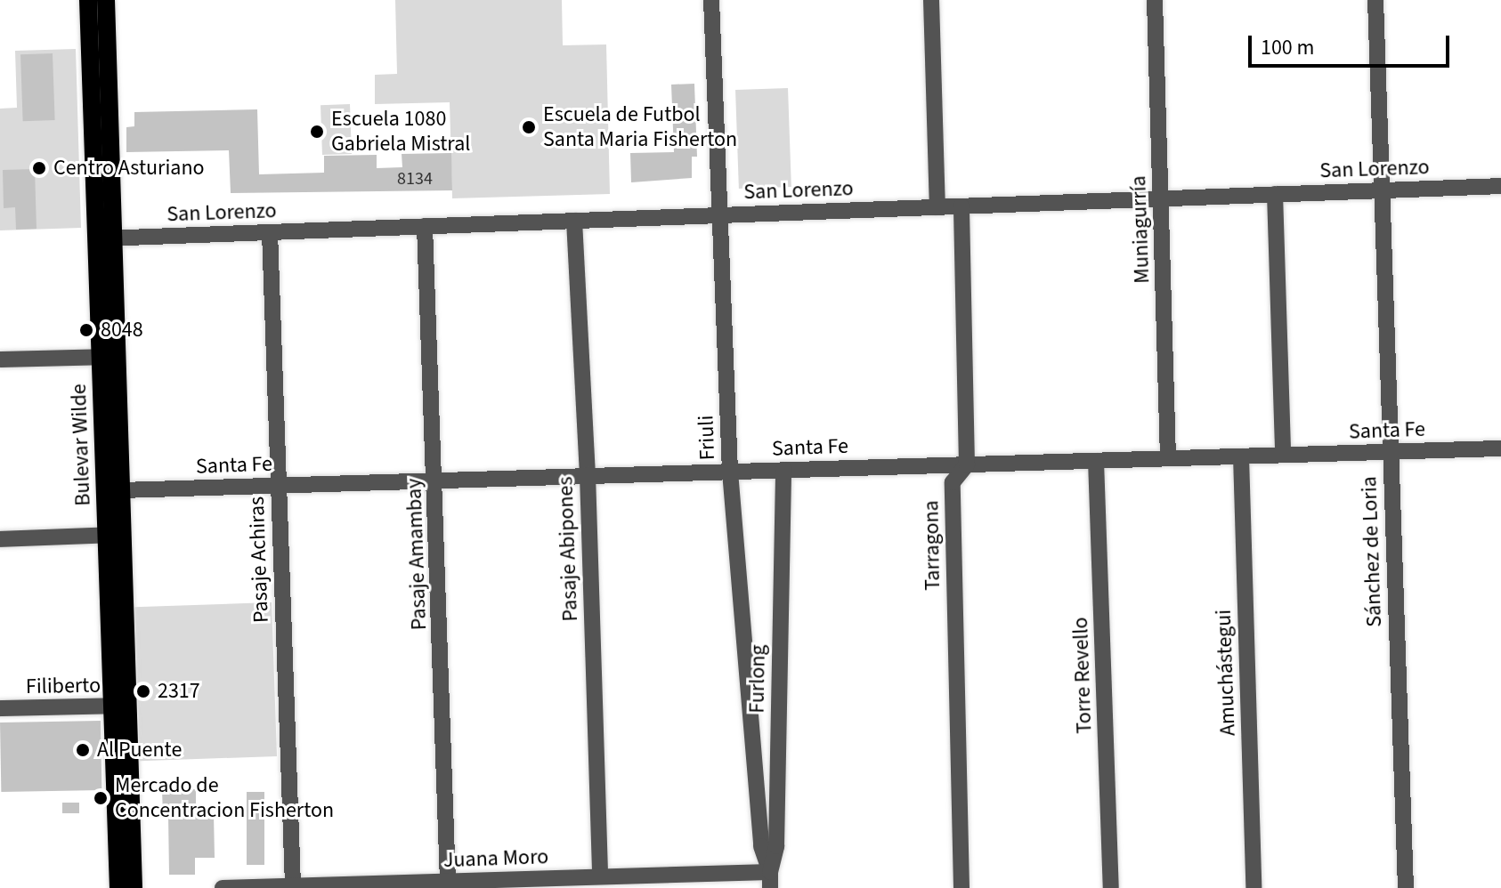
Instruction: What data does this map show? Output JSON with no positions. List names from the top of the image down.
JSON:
{
  "streets": {
    "main road": ["Bulevar Wilde"],
    "street": [
      "San Lorenzo",
      "Muniagurría",
      "Santa Fe",
      "Friuli",
      "Tarragona",
      "Pasaje Abipones",
      "Sánchez de Loria",
      "Pasaje Amambay",
      "Pasaje Achiras",
      "Amuchástegui",
      "Torre Revello",
      "Furlong",
      "Filiberto",
      "Juana Moro"
    ]
  },
  "crossings": [
    ["San Lorenzo", "Muniagurría"],
    ["San Lorenzo", "Friuli"],
    ["San Lorenzo", "Bulevar Wilde"],
    ["San Lorenzo", "Tarragona"],
    ["San Lorenzo", "Pasaje Abipones"],
    ["San Lorenzo", "Sánchez de Loria"],
    ["San Lorenzo", "Pasaje Amambay"],
    ["San Lorenzo", "Pasaje Achiras"],
    ["Muniagurría", "Santa Fe"],
    ["Santa Fe", "Friuli"],
    ["Santa Fe", "Bulevar Wilde"],
    ["Santa Fe", "Tarragona"],
    ["Santa Fe", "Pasaje Abipones"],
    ["Santa Fe", "Sánchez de Loria"],
    ["Santa Fe", "Pasaje Amambay"],
    ["Santa Fe", "Pasaje Achiras"],
    ["Santa Fe", "Amuchástegui"],
    ["Santa Fe", "Torre Revello"],
    ["Santa Fe", "Furlong"],
    ["Friuli", "Furlong"],
    ["Friuli", "Juana Moro"],
    ["Bulevar Wilde", "Filiberto"],
    ["Pasaje Abipones", "Juana Moro"],
    ["Pasaje Amambay", "Juana Moro"],
    ["Pasaje Achiras", "Juana Moro"],
    ["Furlong", "Juana Moro"]
  ],
  "places": [
    "Escuela de Futbol Santa Maria Fisherton",
    "Escuela 1080 Gabriela Mistral",
    "Centro Asturiano",
    "8048",
    "2317",
    "Al Puente",
    "Mercado de Concentracion Fisherton"
  ],
  "house_numbers": ["8134"],
  "scale_bar": "100 m"
}
